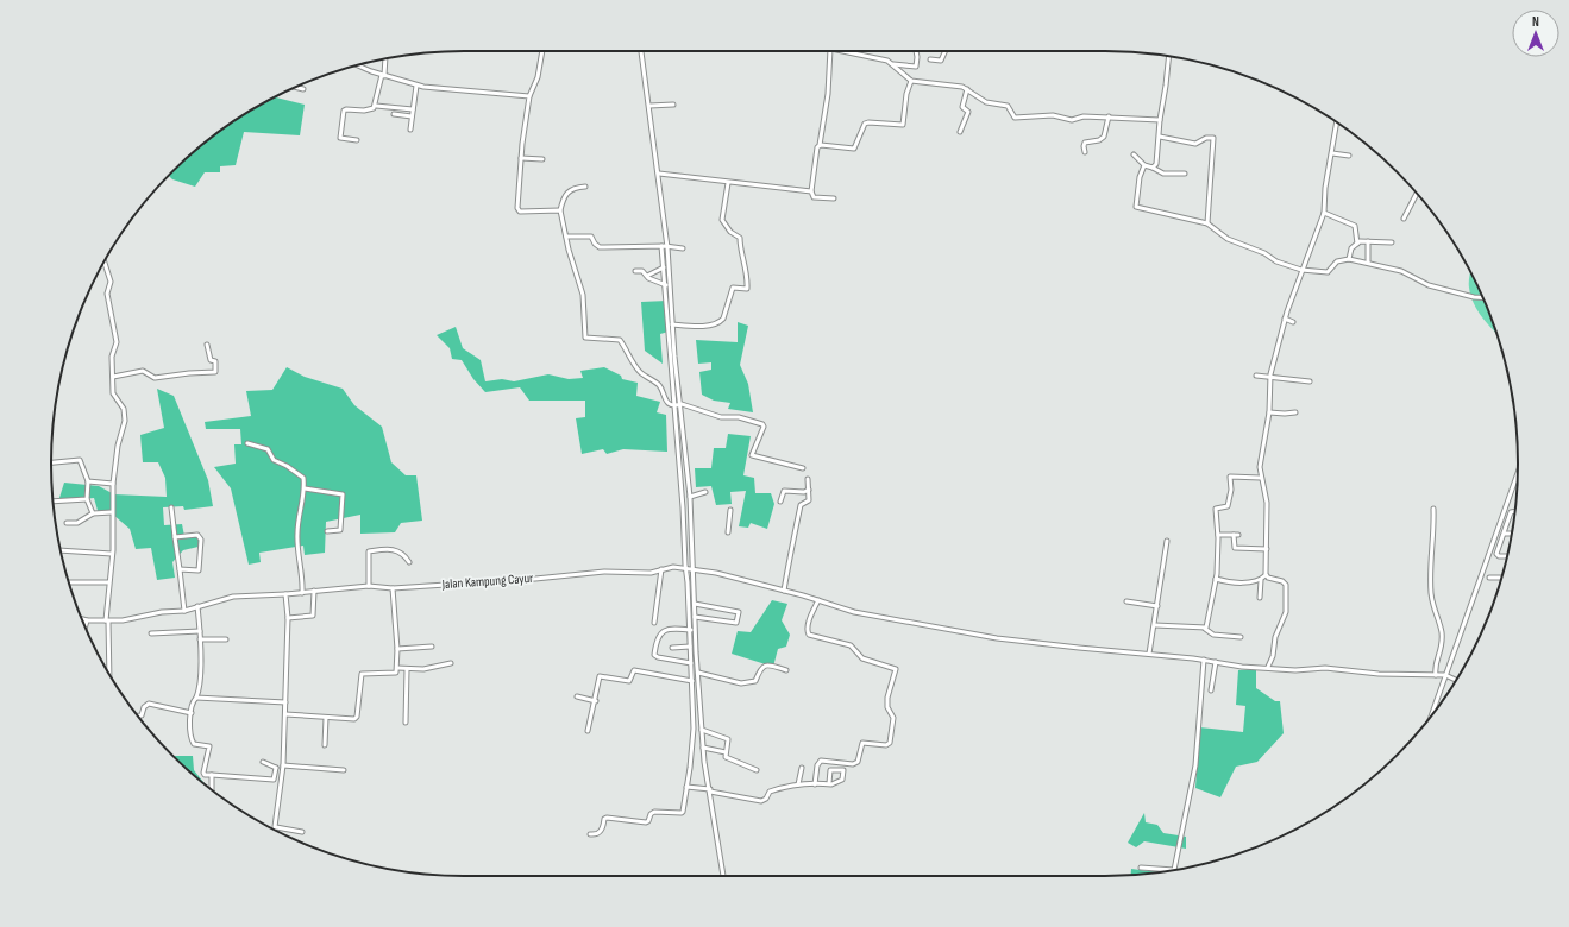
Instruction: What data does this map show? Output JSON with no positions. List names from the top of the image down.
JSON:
{
  "streets": {
    "street": ["Jalan Kampung Cayur"]
  },
  "north": "top"
}
